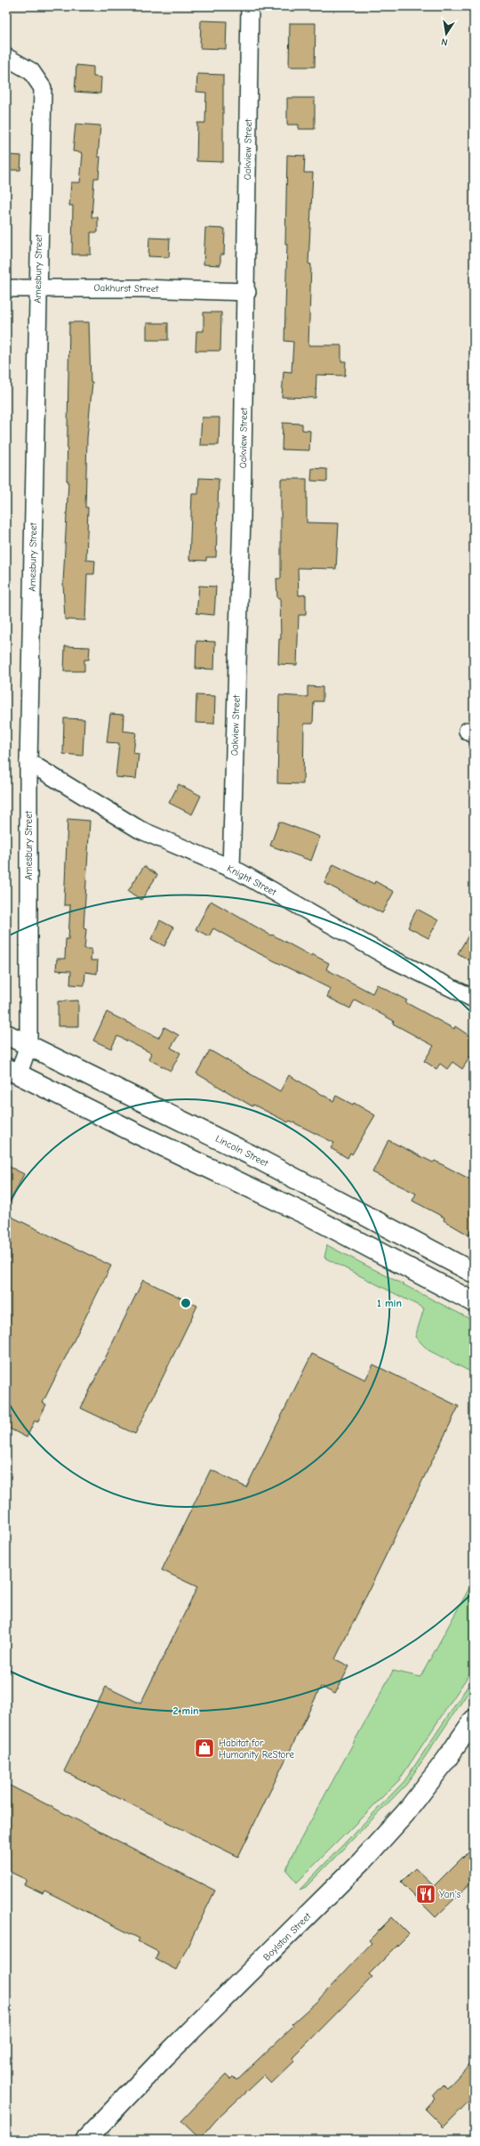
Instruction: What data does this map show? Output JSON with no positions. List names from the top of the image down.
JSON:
{
  "streets": {
    "main road": ["Lincoln Street", "Boylston Street"],
    "street": [
      "Oakview Street",
      "Amesbury Street",
      "Oakhurst Street",
      "Knight Street"
    ]
  },
  "crossings": [
    ["Oakview Street", "Oakhurst Street"],
    ["Oakview Street", "Knight Street"],
    ["Amesbury Street", "Oakhurst Street"],
    ["Amesbury Street", "Knight Street"],
    ["Amesbury Street", "Lincoln Street"]
  ],
  "places": {
    "shop": ["Habitat for Humanity ReStore"],
    "restaurant": ["Yan's"]
  },
  "north": "bottom",
  "rings": ["1 min", "2 min"]
}
